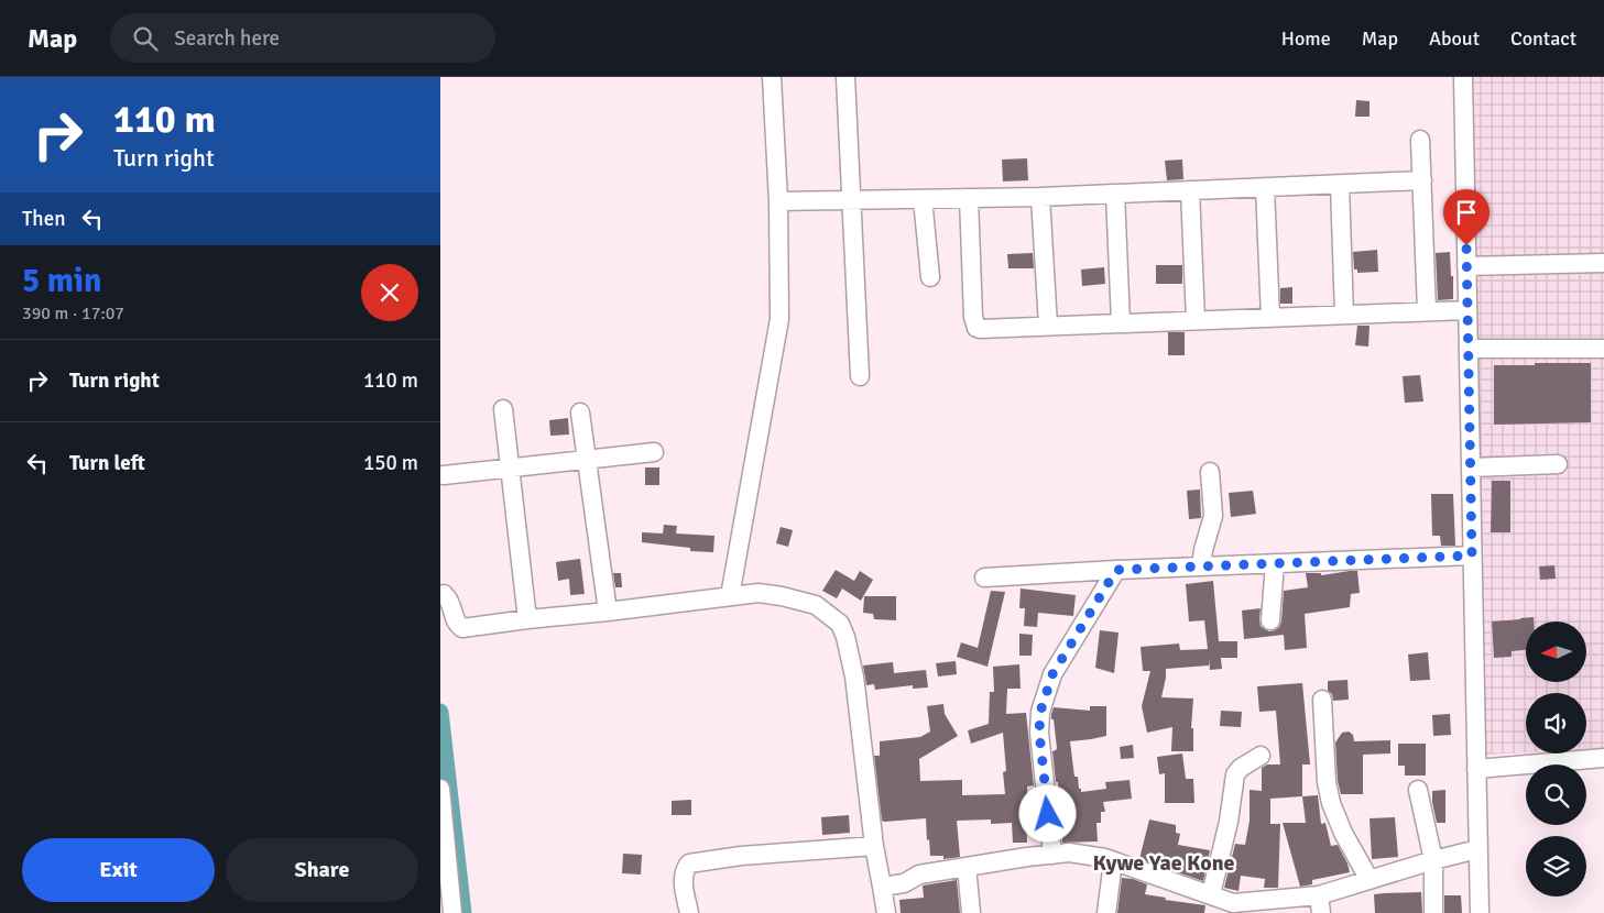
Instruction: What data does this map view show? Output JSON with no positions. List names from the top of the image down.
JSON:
{
  "districts": ["Kywe Yae Kone"],
  "north": "left",
  "page": {
    "header": "Map",
    "search": "Search here",
    "nav": [
      "Home",
      "Map",
      "About",
      "Contact"
    ],
    "turn": ["110 m", "Turn right"],
    "then": "Then",
    "heading": ["5 min", "390 m · 17:07"],
    "list": [
      {
        "name": "Turn right",
        "value": "110 m"
      },
      {
        "name": "Turn left",
        "value": "150 m"
      }
    ],
    "buttons": ["Exit", "Share"]
  }
}
